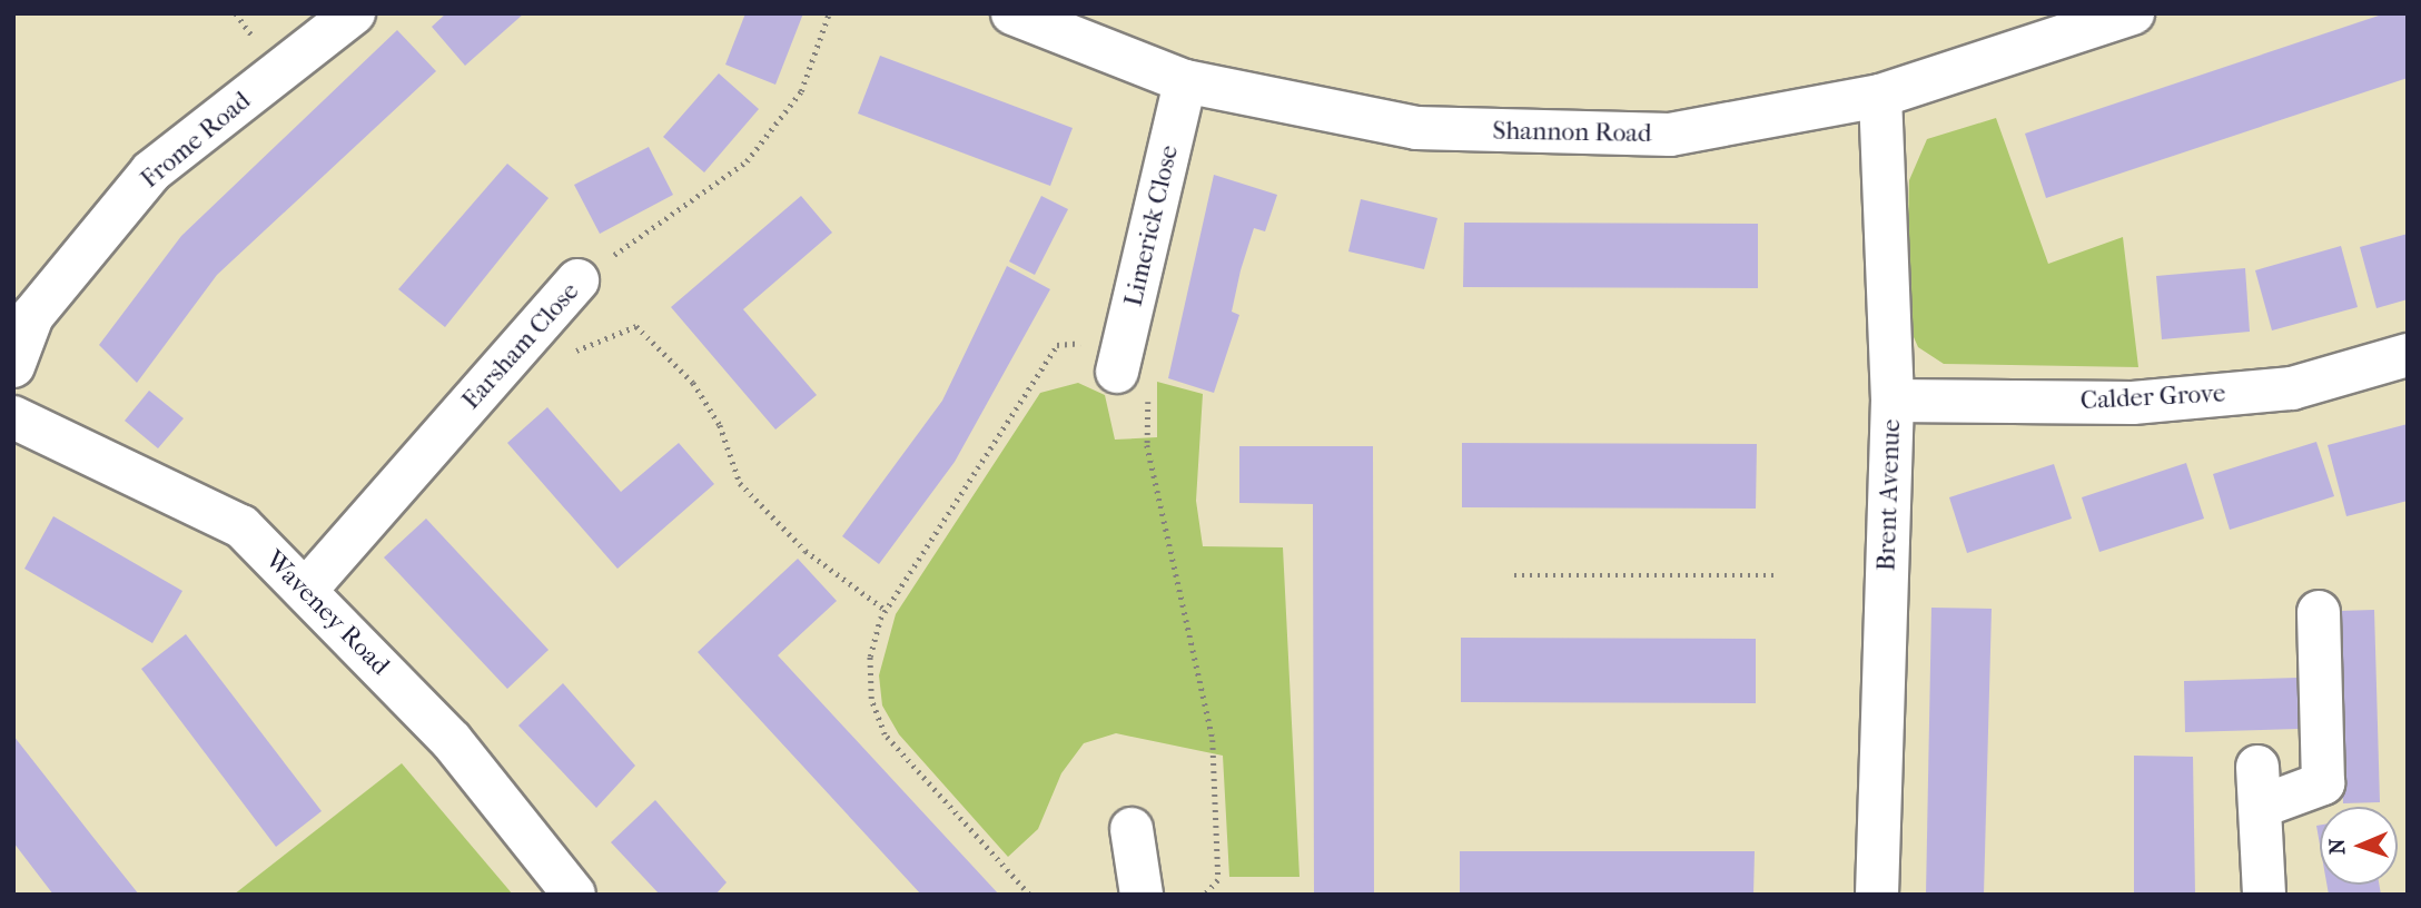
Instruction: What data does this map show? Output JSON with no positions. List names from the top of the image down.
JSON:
{
  "streets": {
    "street": [
      "Shannon Road",
      "Frome Road",
      "Limerick Close",
      "Earsham Close",
      "Calder Grove",
      "Brent Avenue",
      "Waveney Road"
    ]
  },
  "crossings": [
    ["Shannon Road", "Limerick Close"],
    ["Shannon Road", "Brent Avenue"],
    ["Earsham Close", "Waveney Road"],
    ["Calder Grove", "Brent Avenue"]
  ],
  "north": "left"
}
